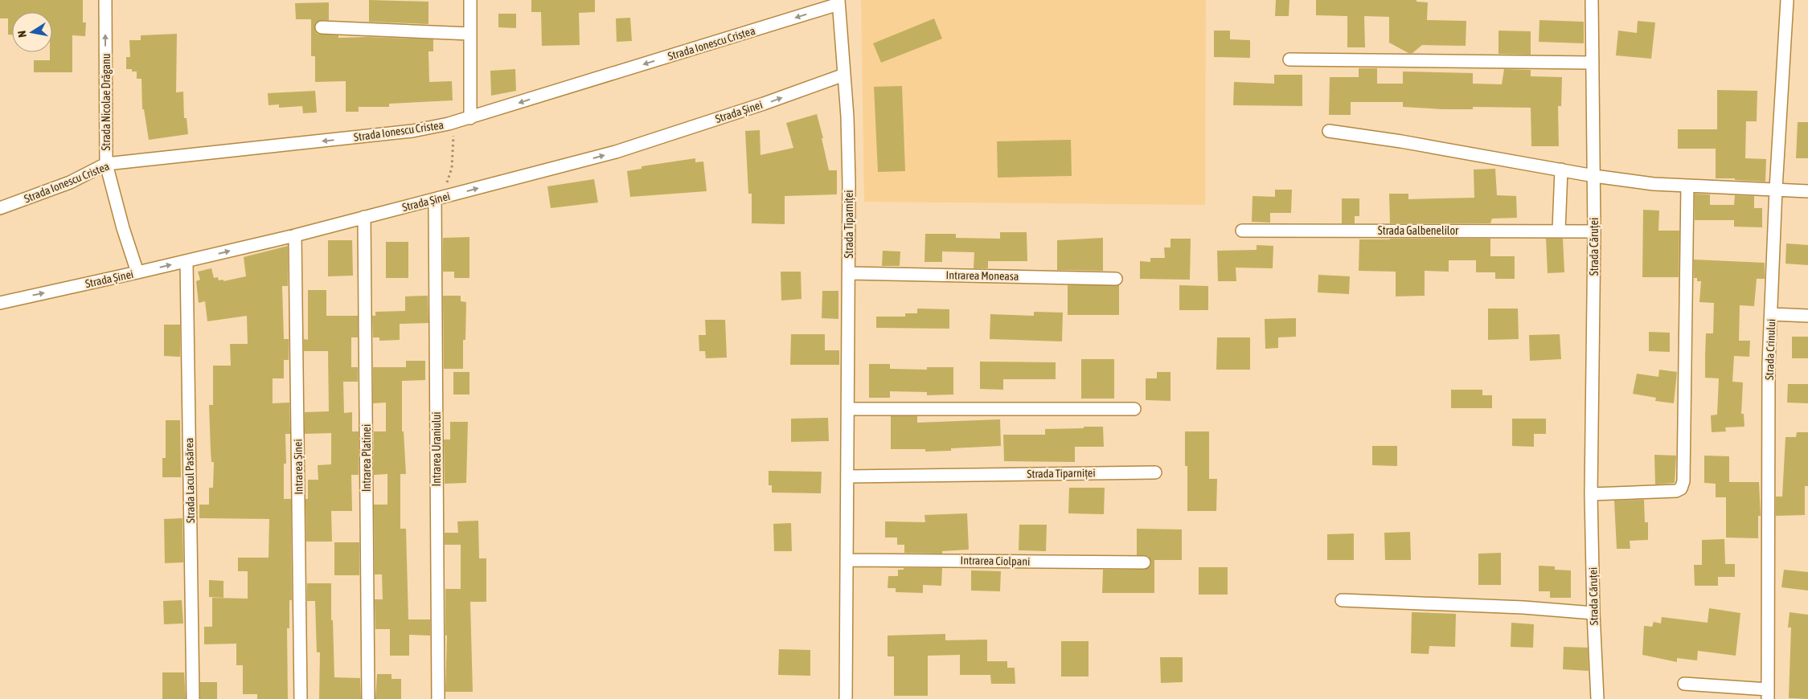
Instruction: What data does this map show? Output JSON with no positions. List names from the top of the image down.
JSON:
{
  "streets": {
    "street": [
      "Strada Ionescu Cristea",
      "Strada Nicolae Drăganu",
      "Strada Șinei",
      "Strada Tiparniței",
      "Strada Galbenelilor",
      "Strada Căruței",
      "Intrarea Moneasa",
      "Strada Crinului",
      "Intrarea Uraniului",
      "Intrarea Platinei",
      "Intrarea Șinei",
      "Strada Lacul Pasărea",
      "Intrarea Ciolpani"
    ]
  },
  "crossings": [
    ["Strada Ionescu Cristea", "Strada Nicolae Drăganu"],
    ["Strada Ionescu Cristea", "Strada Tiparniței"],
    ["Strada Nicolae Drăganu", "Strada Șinei"],
    ["Strada Șinei", "Strada Tiparniței"],
    ["Strada Șinei", "Intrarea Uraniului"],
    ["Strada Șinei", "Intrarea Platinei"],
    ["Strada Șinei", "Intrarea Șinei"],
    ["Strada Șinei", "Strada Lacul Pasărea"],
    ["Strada Tiparniței", "Intrarea Moneasa"],
    ["Strada Tiparniței", "Intrarea Ciolpani"],
    ["Strada Galbenelilor", "Strada Căruței"]
  ],
  "one_way": ["Strada Ionescu Cristea", "Strada Nicolae Drăganu", "Strada Șinei"],
  "north": "left"
}
